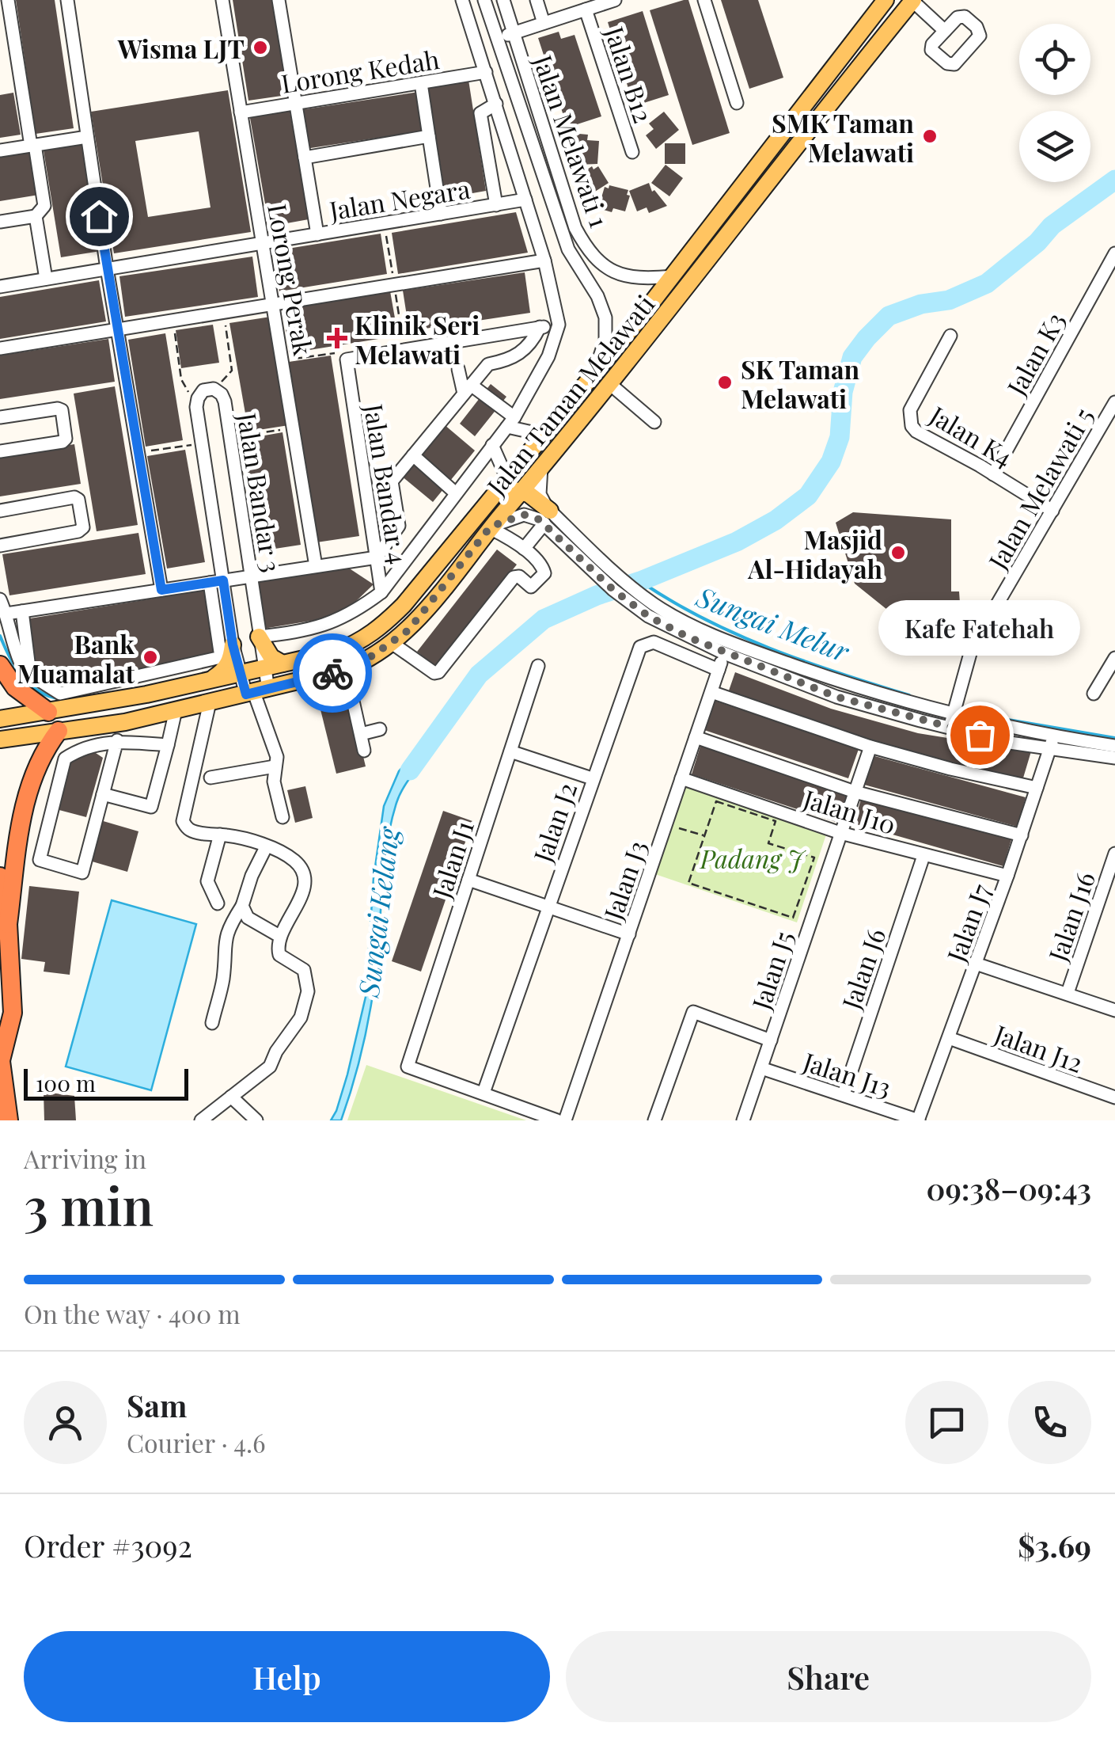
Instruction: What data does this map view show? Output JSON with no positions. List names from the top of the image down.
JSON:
{
  "streets": {
    "main road": ["Jalan Taman Melawati"],
    "street": [
      "Lorong Kedah",
      "Jalan B12",
      "Jalan Melawati 1",
      "Jalan Negara",
      "Lorong Perak",
      "Jalan K3",
      "Jalan K4",
      "Jalan Bandar 4",
      "Jalan Melawati 5",
      "Jalan Bandar 3",
      "Jalan J10",
      "Jalan J2",
      "Jalan J1",
      "Jalan J3",
      "Jalan J16",
      "Jalan J7",
      "Jalan J6",
      "Jalan J5",
      "Jalan J12",
      "Jalan J13"
    ]
  },
  "crossings": [
    ["Lorong Kedah", "Lorong Perak"],
    ["Jalan Melawati 1", "Jalan Taman Melawati"],
    ["Jalan Negara", "Lorong Perak"],
    ["Jalan K3", "Jalan K4"],
    ["Jalan Taman Melawati", "Jalan Bandar 3"],
    ["Jalan K4", "Jalan Melawati 5"],
    ["Jalan J10", "Jalan J3"],
    ["Jalan J10", "Jalan J7"],
    ["Jalan J10", "Jalan J6"],
    ["Jalan J10", "Jalan J5"],
    ["Jalan J2", "Jalan J1"],
    ["Jalan J2", "Jalan J3"],
    ["Jalan J7", "Jalan J12"],
    ["Jalan J7", "Jalan J13"],
    ["Jalan J6", "Jalan J13"],
    ["Jalan J5", "Jalan J13"]
  ],
  "water": ["Sungai Melur", "Sungai Kelang"],
  "parks": ["Padang J"],
  "places": {
    "other": [
      "Wisma LJT",
      "SMK Taman Melawati",
      "SK Taman Melawati",
      "Masjid Al-Hidayah",
      "Bank Muamalat",
      "Kafe Fatehah"
    ],
    "health": ["Klinik Seri Melawati"]
  },
  "scale_bar": "100 m",
  "page": {
    "bubble": "Kafe Fatehah",
    "scale": "100 m",
    "heading": ["3 min", "Arriving in", "09:38–09:43"],
    "panel": [
      "Sam",
      "Courier · 4.6",
      "Order #3092",
      "$3.69"
    ],
    "bar": "On the way · 400 m",
    "buttons": ["Help", "Share"]
  }
}
